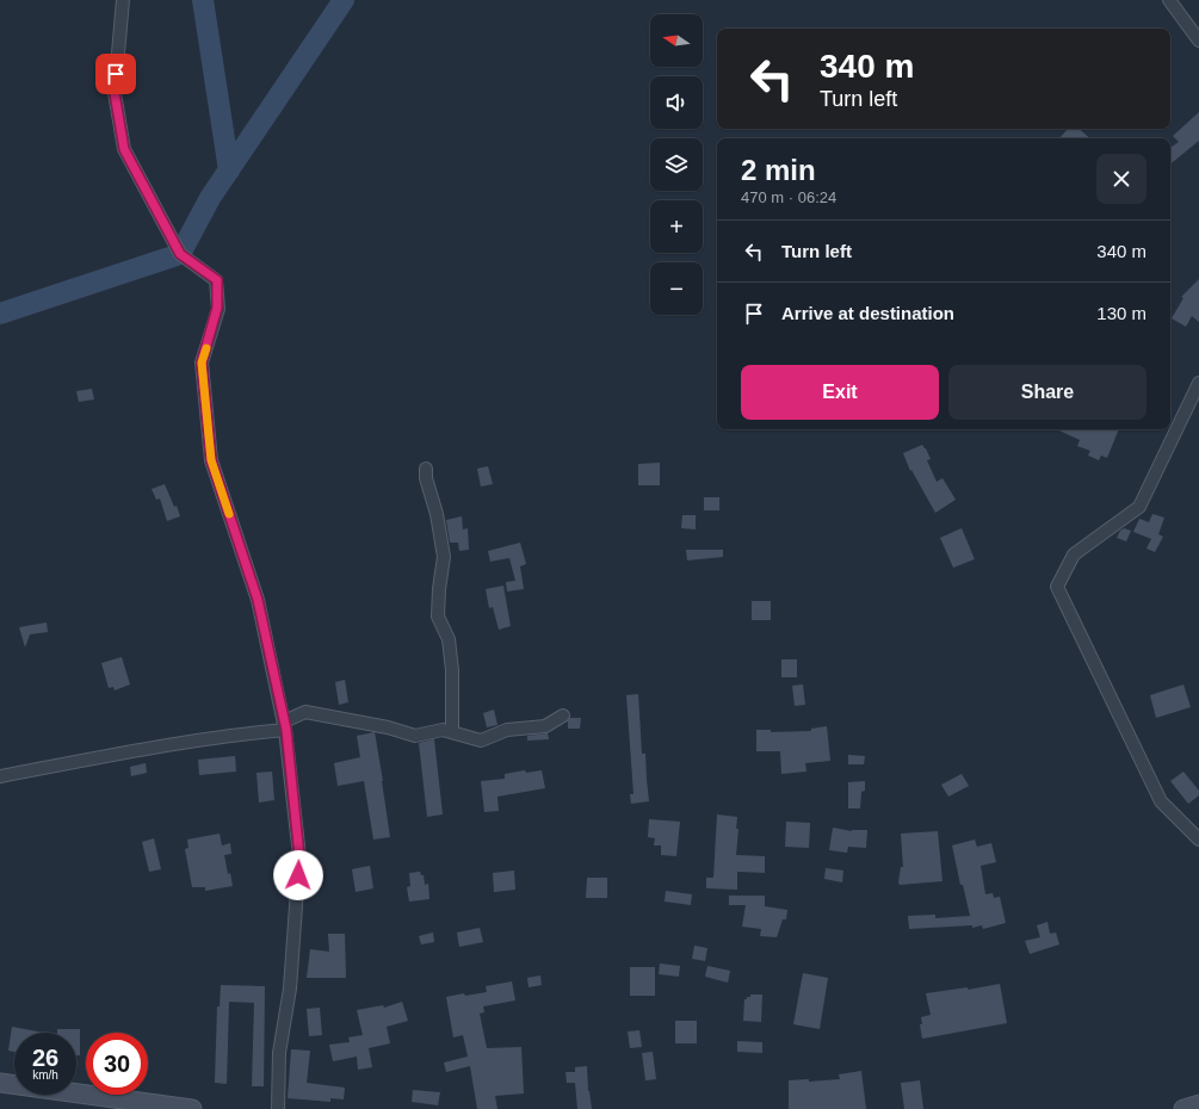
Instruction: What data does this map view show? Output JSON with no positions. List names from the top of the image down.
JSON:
{
  "north": "left",
  "page": {
    "map_buttons": ["+", "−"],
    "turn": ["340 m", "Turn left"],
    "heading": ["2 min", "470 m · 06:24"],
    "list": [
      {
        "name": "Turn left",
        "value": "340 m"
      },
      {
        "name": "Arrive at destination",
        "value": "130 m"
      }
    ],
    "buttons": ["Exit", "Share"],
    "speed": "26 km/h",
    "limit": "30"
  }
}
